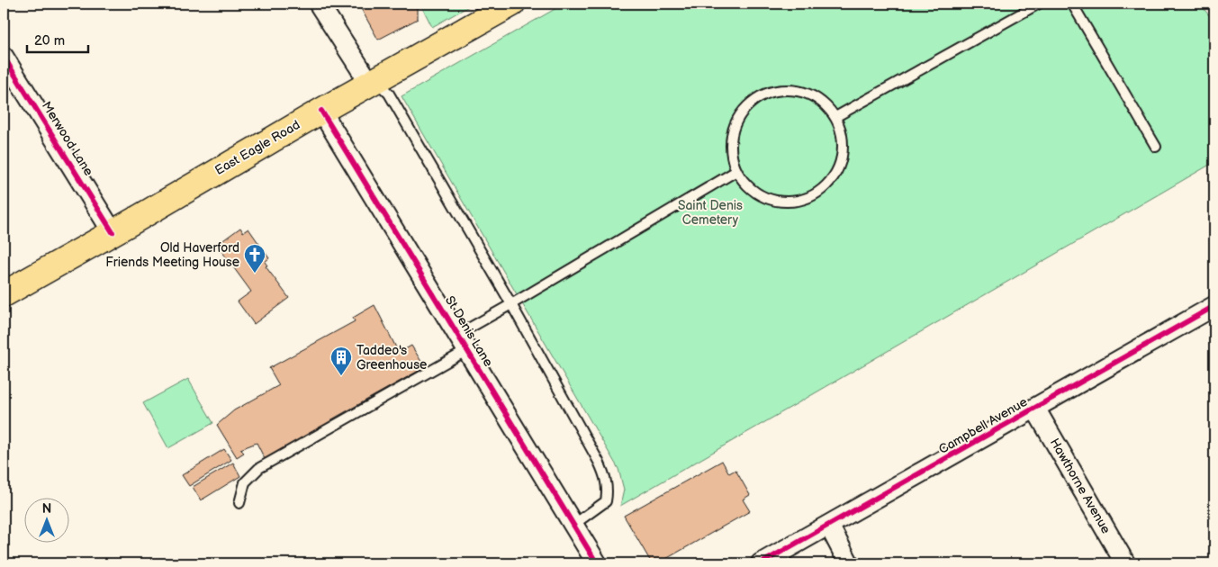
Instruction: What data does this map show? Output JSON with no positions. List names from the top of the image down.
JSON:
{
  "streets": {
    "main road": ["East Eagle Road"],
    "street": [
      "Merwood Lane",
      "St Denis Lane",
      "Campbell Avenue",
      "Hawthorne Avenue"
    ]
  },
  "crossings": [
    ["Merwood Lane", "East Eagle Road"],
    ["East Eagle Road", "St Denis Lane"],
    ["Campbell Avenue", "Hawthorne Avenue"]
  ],
  "parks": ["Saint Denis Cemetery"],
  "places": {
    "church": ["Old Haverford Friends Meeting House"],
    "building": ["Taddeo's Greenhouse"]
  },
  "scale_bar": "20 m",
  "north": "top"
}
